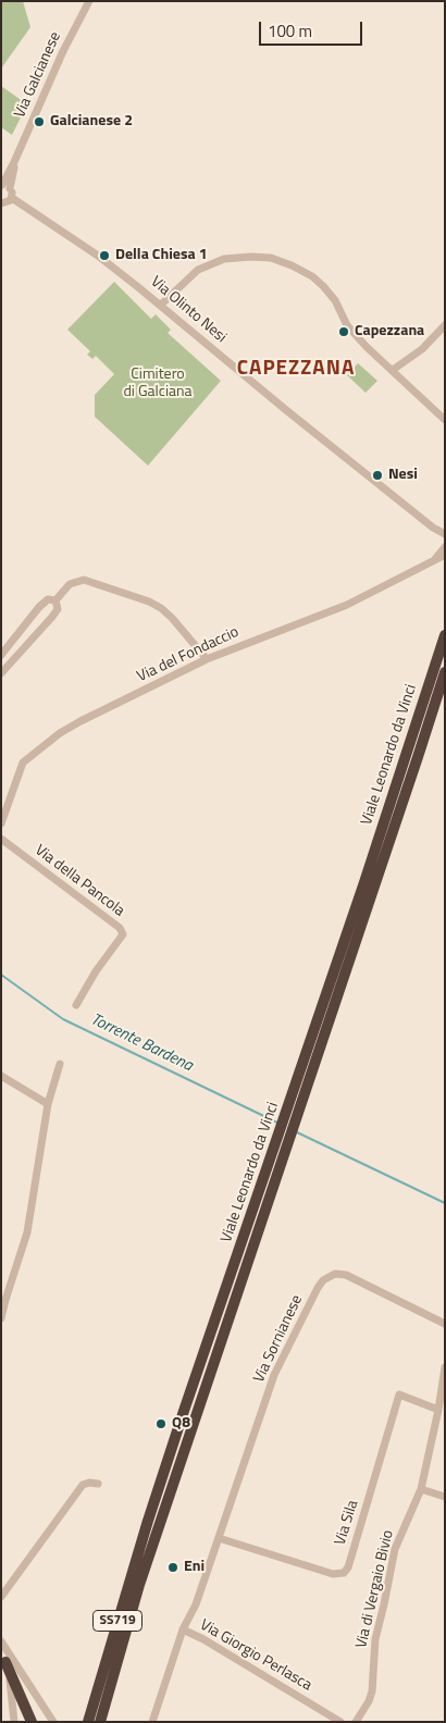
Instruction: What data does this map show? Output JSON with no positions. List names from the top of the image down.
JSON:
{
  "streets": {
    "highway": ["Viale Leonardo da Vinci", "SS719"],
    "street": [
      "Via Galcianese",
      "Via Olinto Nesi",
      "Via del Fondaccio",
      "Via della Pancola",
      "Via Sornianese",
      "Via Sila",
      "Via di Vergaio Bivio",
      "Via Giorgio Perlasca"
    ]
  },
  "crossings": [
    ["Via Sornianese", "Via Sila"],
    ["Via Sornianese", "Via Giorgio Perlasca"],
    ["Via Sila", "Via di Vergaio Bivio"]
  ],
  "districts": ["CAPEZZANA"],
  "water": ["Torrente Bardena"],
  "parks": ["Cimitero di Galciana"],
  "places": [
    "Galcianese 2",
    "Della Chiesa 1",
    "Capezzana",
    "Nesi",
    "Q8",
    "Eni"
  ],
  "scale_bar": "100 m"
}
